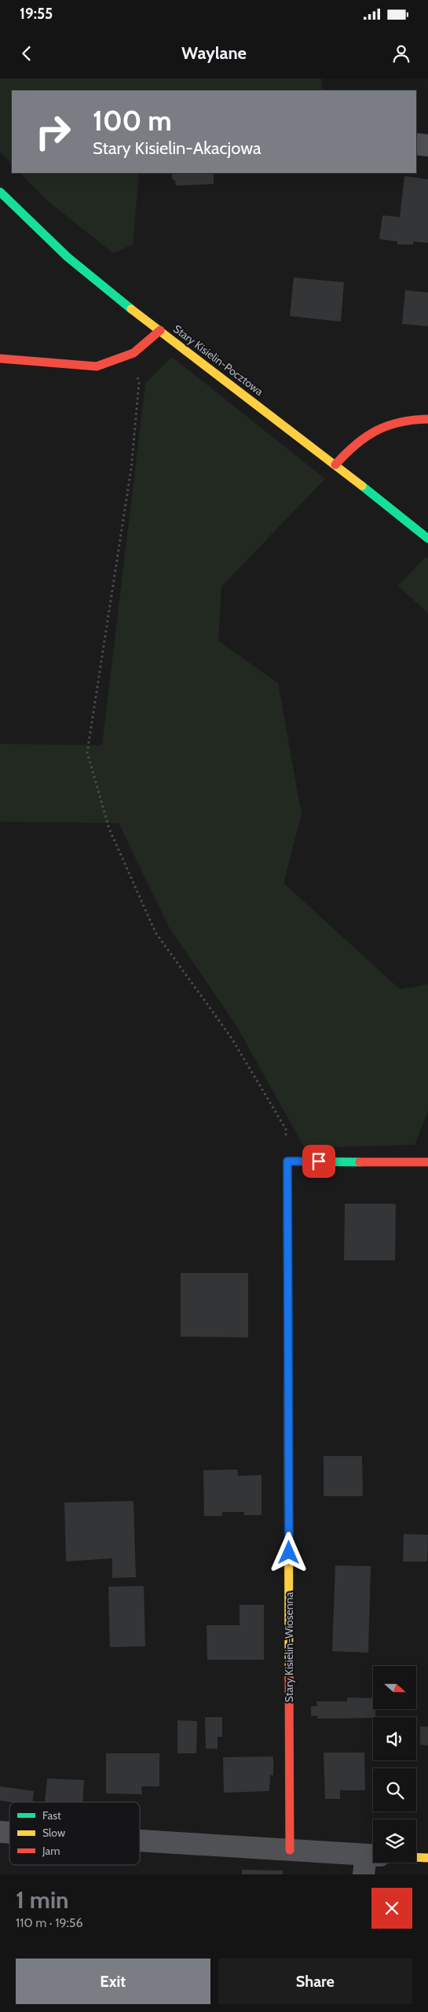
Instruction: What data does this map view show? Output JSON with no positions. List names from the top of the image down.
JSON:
{
  "streets": {
    "street": ["Stary Kisielin-Pocztowa", "Stary Kisielin-Wiosenna"]
  },
  "legend": ["Fast", "Slow", "Jam"],
  "north": "right",
  "page": {
    "status": "19:55",
    "header": "Waylane",
    "turn": ["100 m", "Stary Kisielin-Akacjowa"],
    "heading": ["1 min", "110 m · 19:56"],
    "buttons": ["Exit", "Share"]
  }
}
